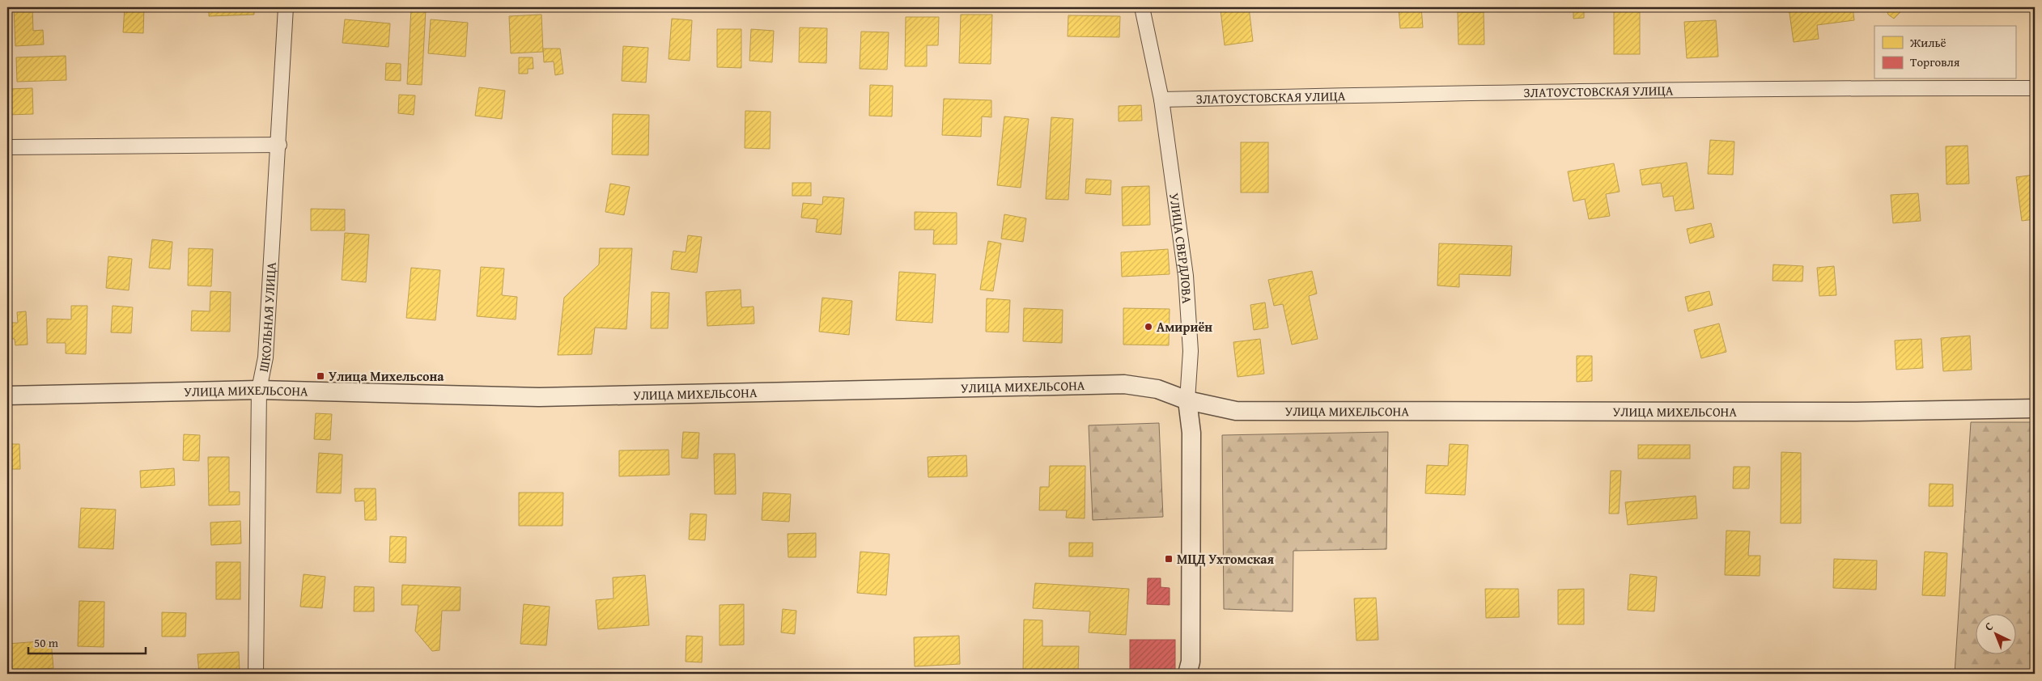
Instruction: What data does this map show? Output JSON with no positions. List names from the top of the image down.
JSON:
{
  "streets": {
    "street": [
      "ЗЛАТОУСТОВСКАЯ УЛИЦА",
      "УЛИЦА СВЕРДЛОВА",
      "ШКОЛЬНАЯ УЛИЦА",
      "УЛИЦА МИХЕЛЬСОНА"
    ]
  },
  "crossings": [
    ["ЗЛАТОУСТОВСКАЯ УЛИЦА", "УЛИЦА СВЕРДЛОВА"],
    ["УЛИЦА СВЕРДЛОВА", "УЛИЦА МИХЕЛЬСОНА"],
    ["ШКОЛЬНАЯ УЛИЦА", "УЛИЦА МИХЕЛЬСОНА"]
  ],
  "places": {
    "other": ["Амириён"],
    "transit": ["Улица Михельсона", "МЦД Ухтомская"]
  },
  "legend": ["Жильё", "Торговля"],
  "scale_bar": "50 m",
  "north": "top left"
}
